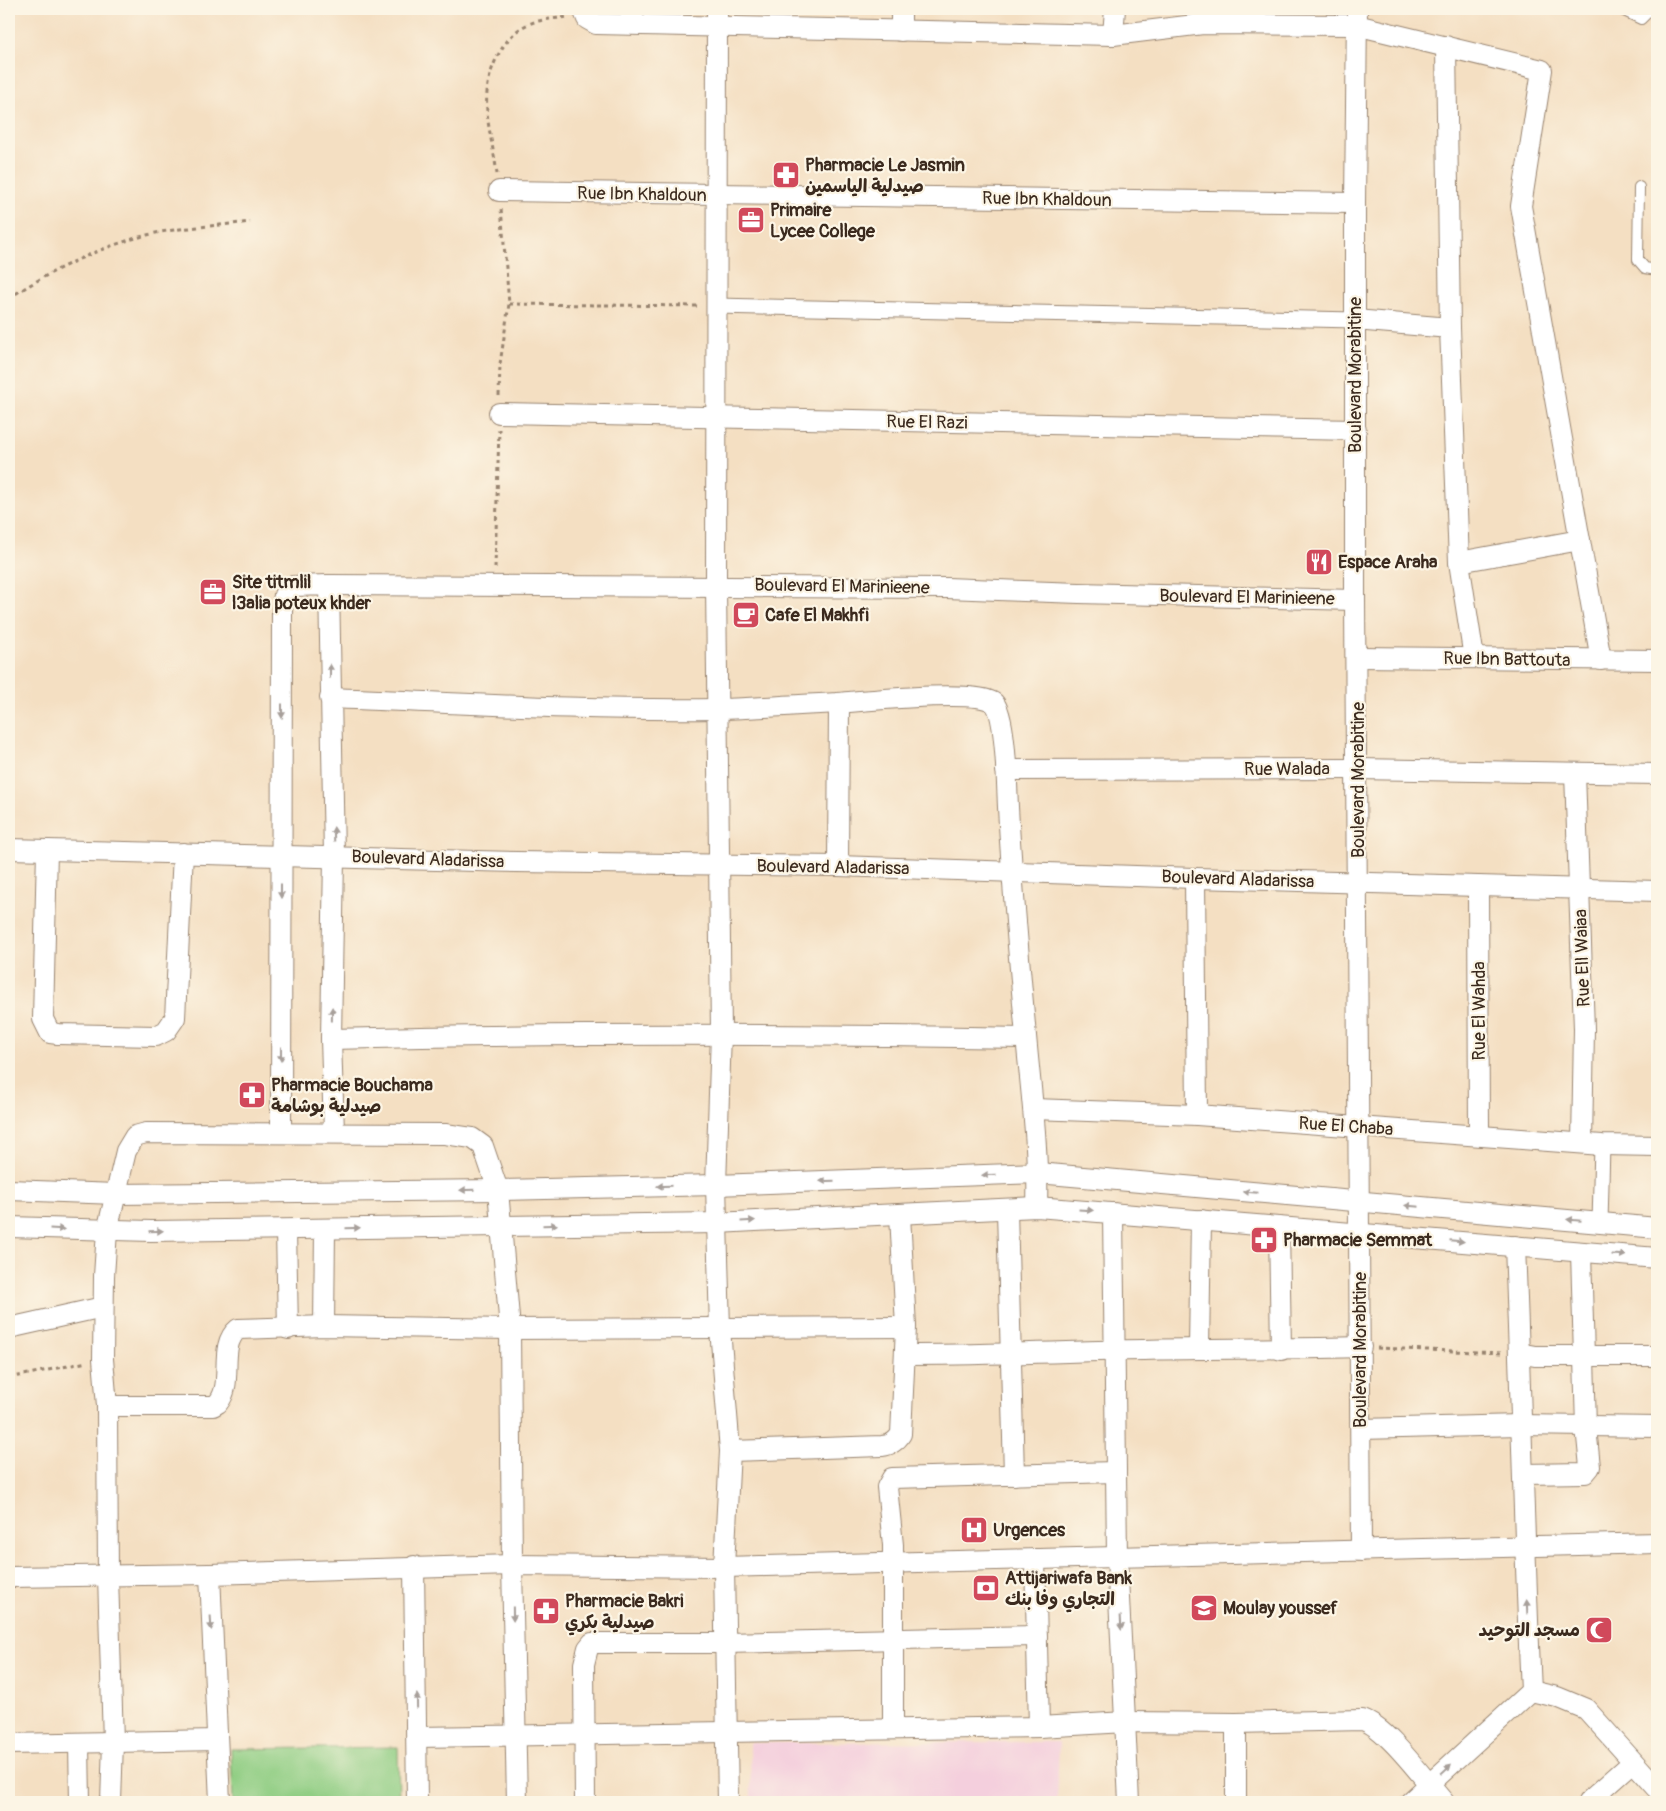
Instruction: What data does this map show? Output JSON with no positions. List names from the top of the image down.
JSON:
{
  "streets": {
    "street": [
      "Rue Ibn Khaldoun",
      "Boulevard Morabitine",
      "Rue El Razi",
      "Boulevard El Marinieene",
      "Rue Ibn Battouta",
      "Rue Walada",
      "Boulevard Aladarissa",
      "Rue Ell Waiaa",
      "Rue El Wahda",
      "Rue El Chaba"
    ]
  },
  "crossings": [
    ["Rue Ibn Khaldoun", "Boulevard Morabitine"],
    ["Boulevard Morabitine", "Rue El Razi"],
    ["Boulevard Morabitine", "Boulevard El Marinieene"],
    ["Boulevard Morabitine", "Rue Ibn Battouta"],
    ["Boulevard Morabitine", "Rue Walada"],
    ["Boulevard Morabitine", "Boulevard Aladarissa"],
    ["Boulevard Morabitine", "Rue El Chaba"],
    ["Boulevard El Marinieene", "Boulevard Aladarissa"],
    ["Rue Walada", "Rue Ell Waiaa"],
    ["Boulevard Aladarissa", "Rue Ell Waiaa"],
    ["Boulevard Aladarissa", "Rue El Wahda"],
    ["Rue Ell Waiaa", "Rue El Chaba"],
    ["Rue El Wahda", "Rue El Chaba"]
  ],
  "places": {
    "pharmacy": [
      "Pharmacie Le Jasmin صيدلية الياسمين",
      "Pharmacie Bouchama صيدلية بوشامة",
      "Pharmacie Semmat",
      "Pharmacie Bakri صيدلية بكري"
    ],
    "office": ["Primaire Lycee College", "Site titmlil l3alia poteux khder"],
    "restaurant": ["Espace Araha"],
    "cafe": ["Cafe El Makhfi"],
    "hospital": ["Urgences"],
    "bank": ["Attijariwafa Bank التجاري وفا بنك"],
    "school or university": ["Moulay youssef"],
    "mosque": ["مسجد التوحيد"]
  }
}
